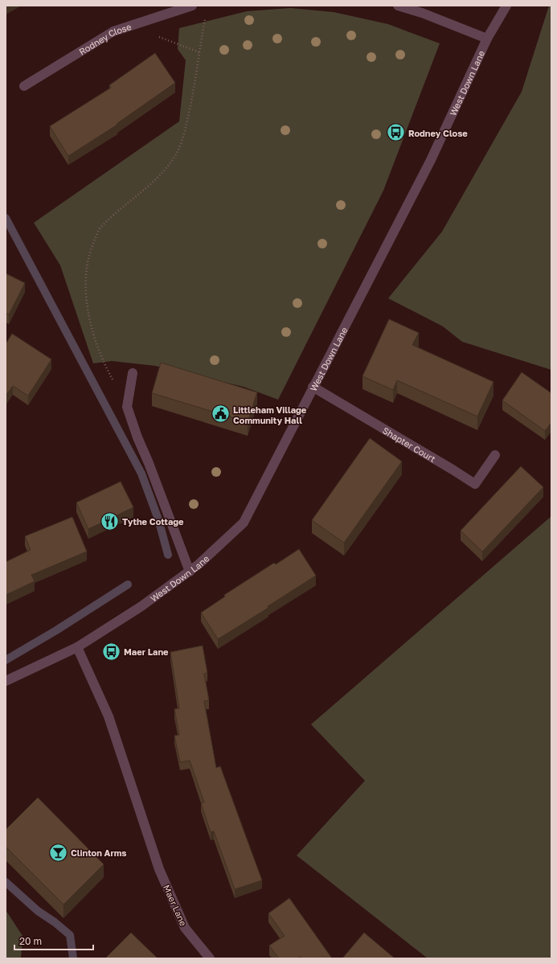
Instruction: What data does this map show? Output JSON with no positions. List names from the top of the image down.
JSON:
{
  "streets": {
    "street": [
      "Rodney Close",
      "West Down Lane",
      "Shapter Court",
      "Maer Lane"
    ]
  },
  "crossings": [
    ["West Down Lane", "Shapter Court"],
    ["West Down Lane", "Maer Lane"]
  ],
  "places": {
    "bus stop": ["Rodney Close", "Maer Lane"],
    "public building": ["Littleham Village Community Hall"],
    "restaurant": ["Tythe Cottage"],
    "bar": ["Clinton Arms"]
  },
  "scale_bar": "20 m"
}
